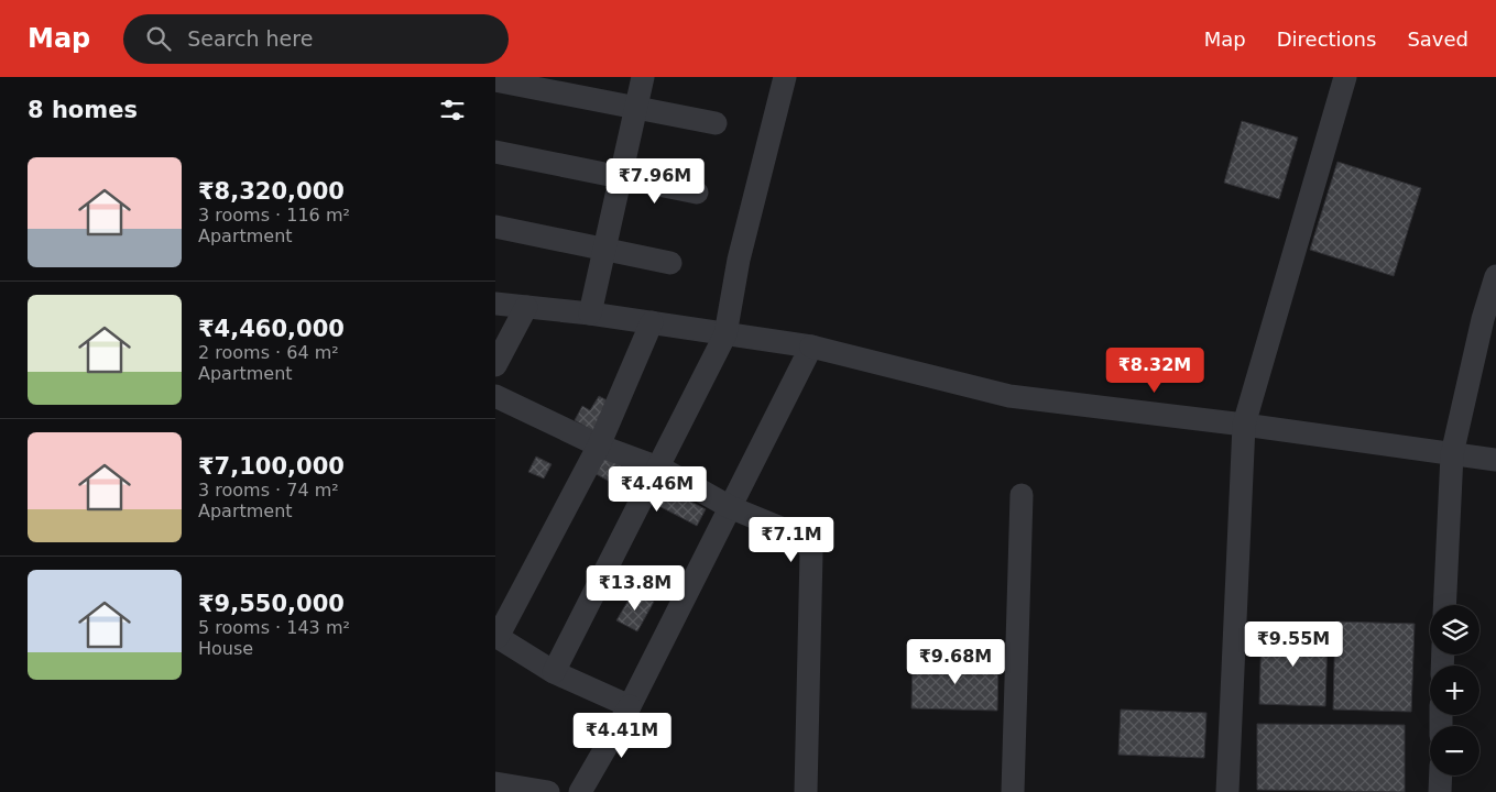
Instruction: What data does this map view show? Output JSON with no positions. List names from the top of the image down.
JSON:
{
  "page": {
    "header": "Map",
    "search": "Search here",
    "nav": ["Map", "Directions", "Saved"],
    "heading": "8 homes",
    "list": [
      {
        "name": "₹8,320,000",
        "note": "3 rooms · 116 m² · Apartment"
      },
      {
        "name": "₹4,460,000",
        "note": "2 rooms · 64 m² · Apartment"
      },
      {
        "name": "₹7,100,000",
        "note": "3 rooms · 74 m² · Apartment"
      },
      {
        "name": "₹9,550,000",
        "note": "5 rooms · 143 m² · House"
      }
    ],
    "price": [
      "₹7.96M",
      "₹8.32M",
      "₹4.46M",
      "₹7.1M",
      "₹13.8M",
      "₹9.55M",
      "₹9.68M",
      "₹4.41M"
    ],
    "map_buttons": ["+", "−"]
  }
}
